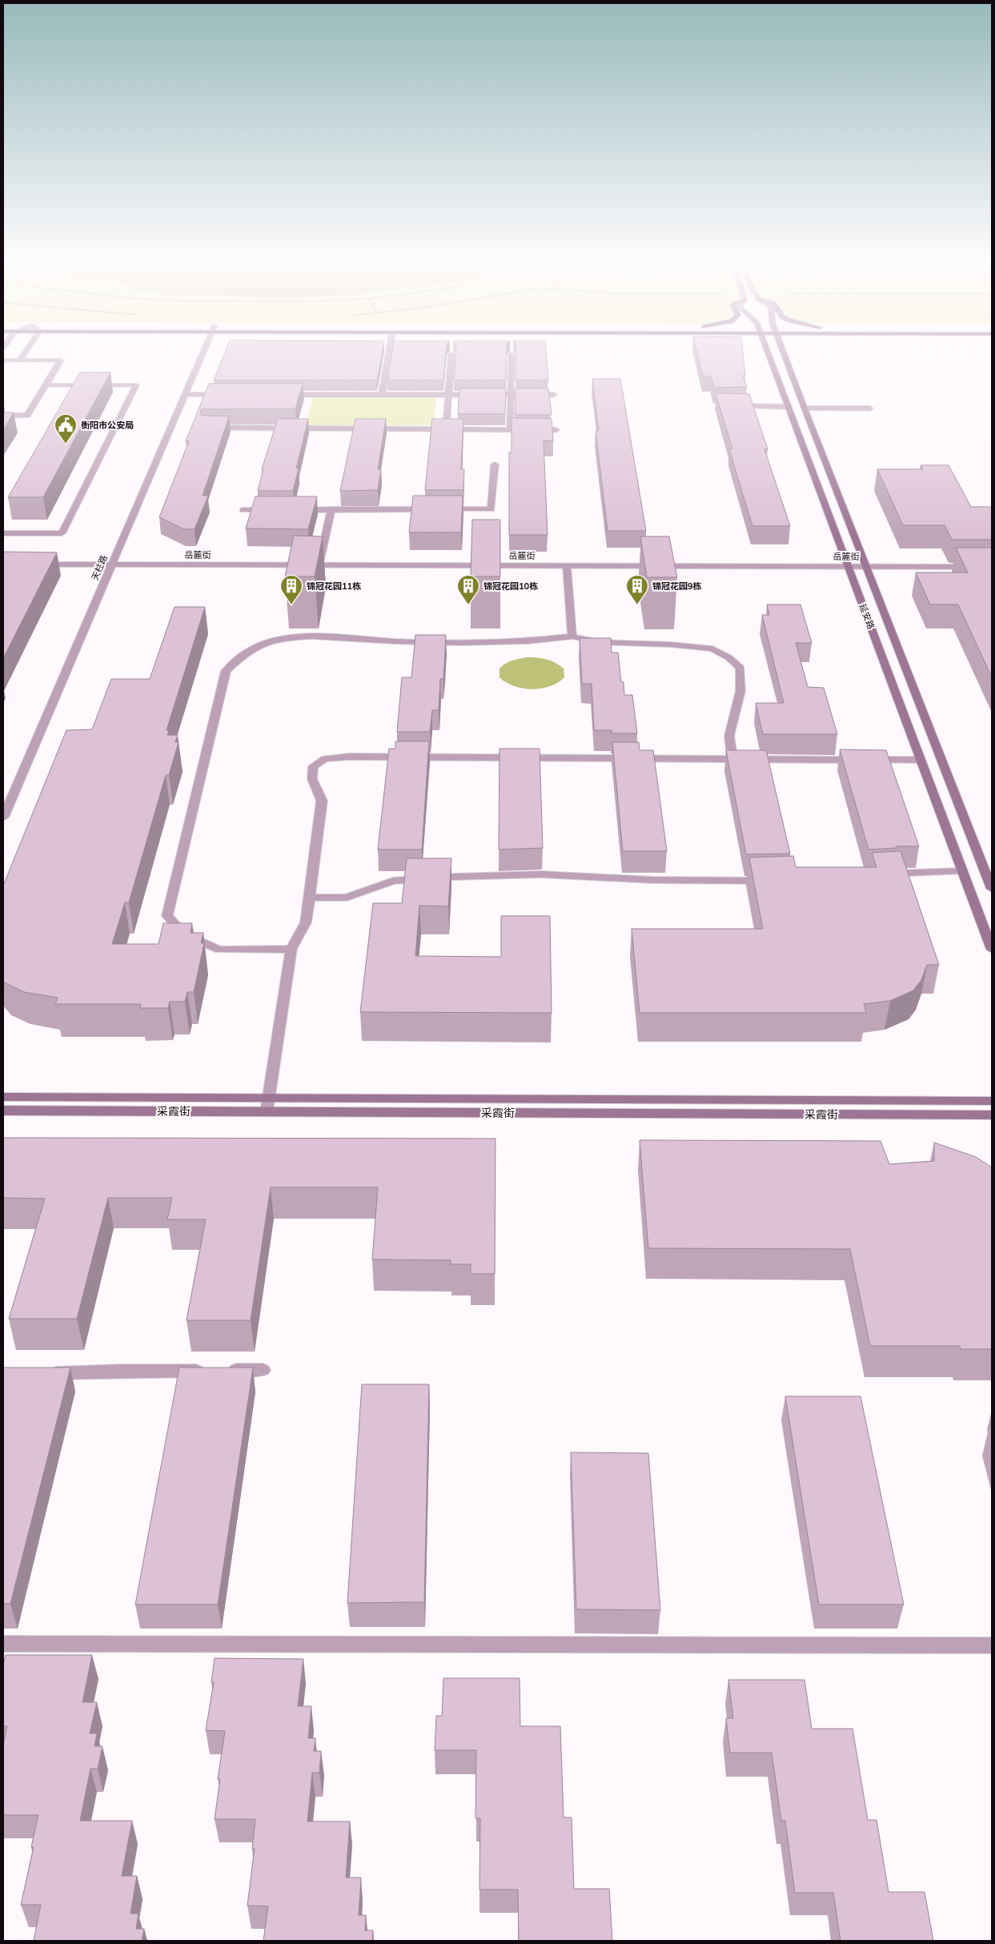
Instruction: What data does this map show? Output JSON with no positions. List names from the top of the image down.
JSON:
{
  "streets": {
    "main road": ["延安路", "采霞街"],
    "street": ["岳麓街", "天柱路"]
  },
  "crossings": [
    ["岳麓街", "天柱路"],
    ["岳麓街", "延安路"]
  ],
  "places": {
    "public building": ["衡阳市公安局"],
    "building": ["锦冠花园11栋", "锦冠花园10栋", "锦冠花园9栋"]
  }
}
